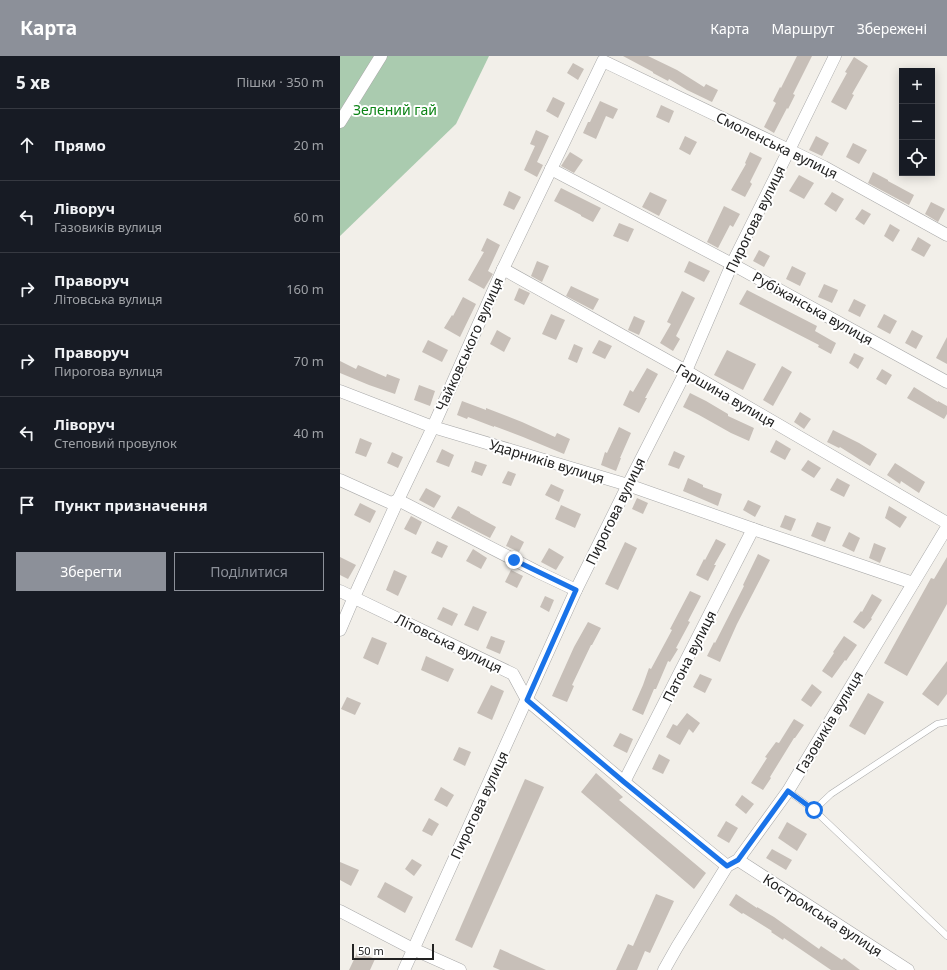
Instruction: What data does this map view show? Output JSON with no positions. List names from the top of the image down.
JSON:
{
  "streets": {
    "street": [
      "Смоленська вулиця",
      "Пирогова вулиця",
      "Рубіжанська вулиця",
      "Чайковського вулиця",
      "Гаршина вулиця",
      "Ударників вулиця",
      "Літовська вулиця",
      "Патона вулиця",
      "Газовиків вулиця",
      "Костромська вулиця"
    ]
  },
  "crossings": [
    ["Смоленська вулиця", "Пирогова вулиця"],
    ["Смоленська вулиця", "Чайковського вулиця"],
    ["Пирогова вулиця", "Рубіжанська вулиця"],
    ["Пирогова вулиця", "Гаршина вулиця"],
    ["Пирогова вулиця", "Ударників вулиця"],
    ["Пирогова вулиця", "Літовська вулиця"],
    ["Рубіжанська вулиця", "Чайковського вулиця"],
    ["Чайковського вулиця", "Гаршина вулиця"],
    ["Чайковського вулиця", "Ударників вулиця"],
    ["Чайковського вулиця", "Літовська вулиця"],
    ["Ударників вулиця", "Патона вулиця"],
    ["Ударників вулиця", "Газовиків вулиця"],
    ["Літовська вулиця", "Патона вулиця"],
    ["Літовська вулиця", "Газовиків вулиця"],
    ["Газовиків вулиця", "Костромська вулиця"]
  ],
  "parks": ["Зелений гай"],
  "scale_bar": "50 m",
  "page": {
    "header": "Карта",
    "nav": ["Карта", "Маршрут", "Збережені"],
    "heading": ["5 хв", "Пішки · 350 m"],
    "map_buttons": ["+", "−"],
    "list": [
      ["Прямо", "20 m"],
      ["Ліворуч", "Газовиків вулиця", "60 m"],
      ["Праворуч", "Літовська вулиця", "160 m"],
      ["Праворуч", "Пирогова вулиця", "70 m"],
      ["Ліворуч", "Степовий провулок", "40 m"],
      "Пункт призначення"
    ],
    "buttons": ["Зберегти", "Поділитися"],
    "scale": "50 m"
  }
}
